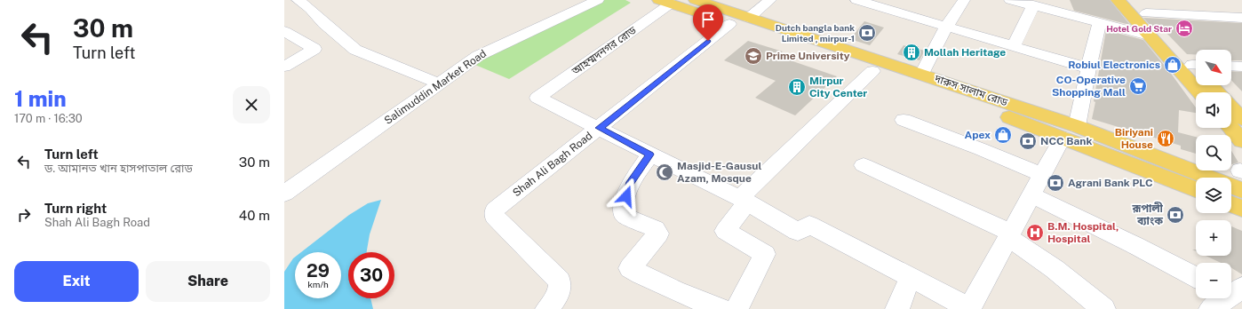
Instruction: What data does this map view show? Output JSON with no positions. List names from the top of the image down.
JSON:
{
  "streets": {
    "main road": ["দারুস সালাম রোড"],
    "street": ["আহম্মদনগর রোড", "Salimuddin Market Road", "Shah Ali Bagh Road"]
  },
  "crossings": [
    ["আহম্মদনগর রোড", "দারুস সালাম রোড"],
    ["আহম্মদনগর রোড", "Shah Ali Bagh Road"],
    ["দারুস সালাম রোড", "Shah Ali Bagh Road"]
  ],
  "places": {
    "hotel": ["Hotel Gold Star"],
    "bank": [
      "Dutch bangla bank Limited , mirpur-1",
      "NCC Bank",
      "Agrani Bank PLC",
      "রূপালী ব্যাংক"
    ],
    "building": ["Mollah Heritage", "Mirpur City Center"],
    "school or university": ["Prime University"],
    "shop": ["Robiul Electronics", "Apex"],
    "supermarket": ["CO-Operative Shopping Mall"],
    "restaurant": ["Biriyani House"],
    "mosque": ["Masjid-E-Gausul Azam, Mosque"],
    "hospital": ["B.M. Hospital, Hospital"]
  },
  "north": "bottom right",
  "page": {
    "turn": ["30 m", "Turn left"],
    "map_buttons": ["+", "−"],
    "heading": ["1 min", "170 m · 16:30"],
    "list": [
      {
        "name": "Turn left",
        "note": "ড. আমানত খান হাসপাতাল রোড",
        "value": "30 m"
      },
      {
        "name": "Turn right",
        "note": "Shah Ali Bagh Road",
        "value": "40 m"
      }
    ],
    "speed": "29 km/h",
    "limit": "30",
    "buttons": ["Exit", "Share"]
  }
}
